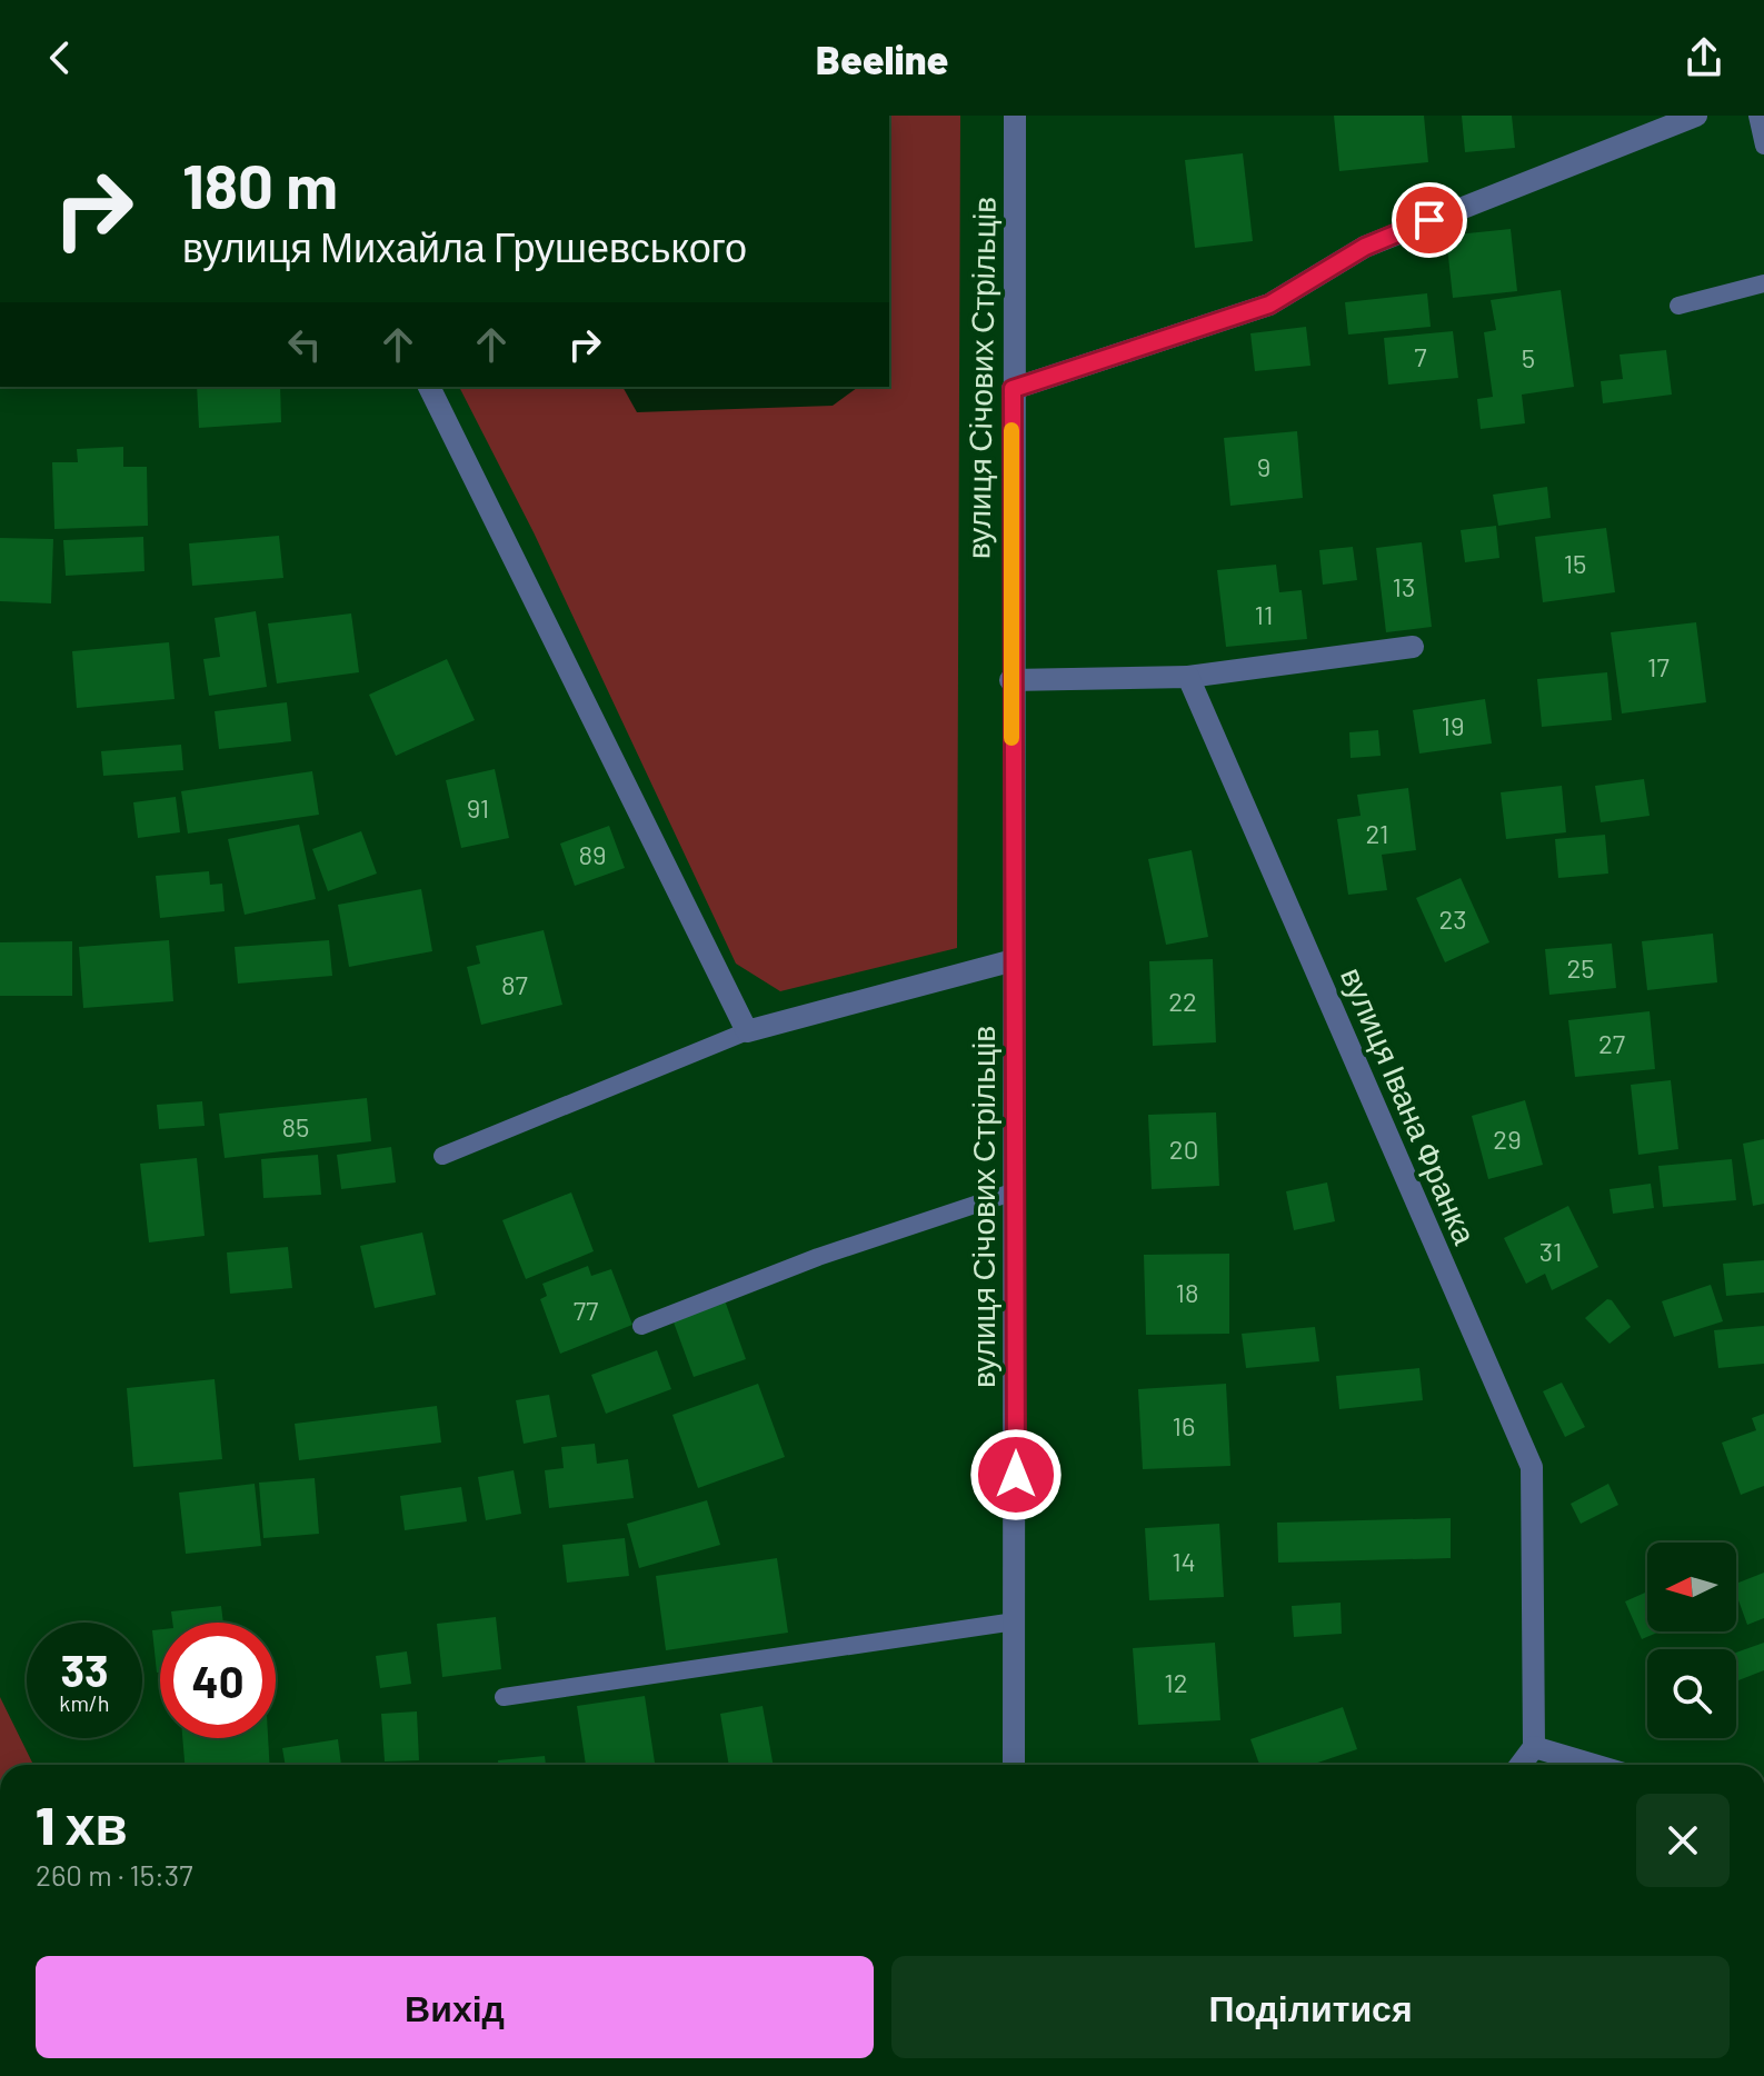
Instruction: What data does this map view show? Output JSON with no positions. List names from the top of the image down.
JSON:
{
  "streets": {
    "street": ["вулиця Січових Стрільців", "вулиця Івана Франка"]
  },
  "house_numbers": [
    "7",
    "5",
    "9",
    "15",
    "13",
    "11",
    "17",
    "19",
    "91",
    "21",
    "89",
    "23",
    "25",
    "87",
    "22",
    "27",
    "85",
    "29",
    "20",
    "31",
    "18",
    "77",
    "16",
    "14",
    "12"
  ],
  "north": "left",
  "page": {
    "header": "Beeline",
    "turn": ["180 m", "вулиця Михайла Грушевського"],
    "speed": "33 km/h",
    "limit": "40",
    "heading": ["1 хв", "260 m · 15:37"],
    "buttons": ["Вихід", "Поділитися"]
  }
}
